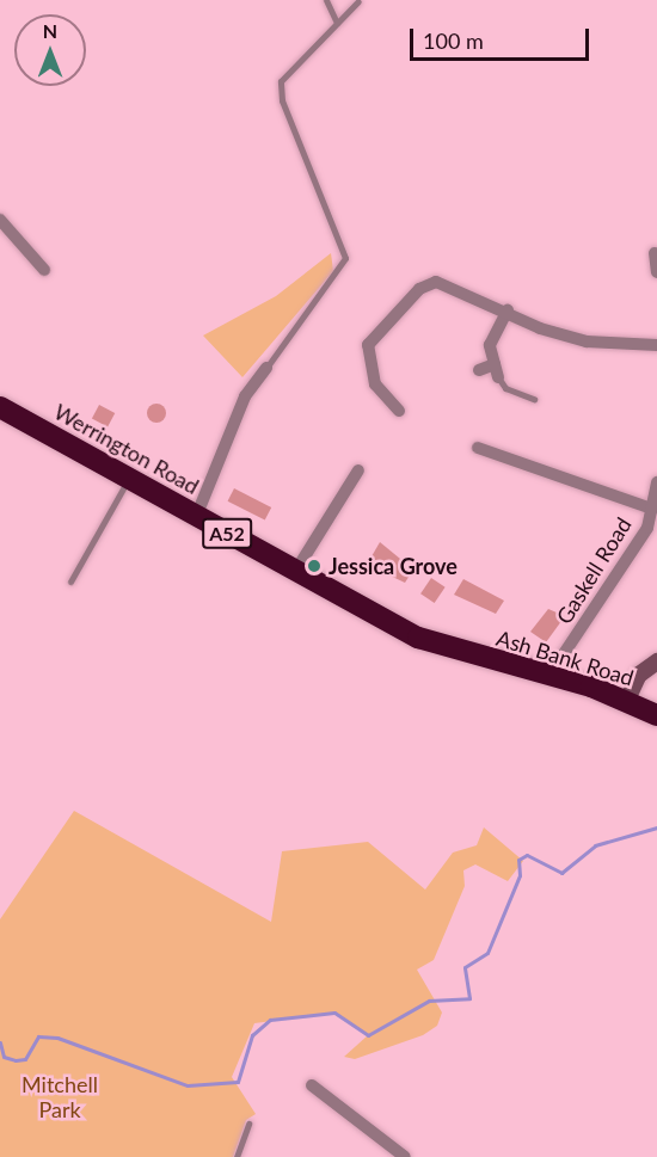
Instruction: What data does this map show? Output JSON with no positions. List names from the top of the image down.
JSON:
{
  "streets": {
    "highway": ["Werrington Road", "A52", "Ash Bank Road"],
    "street": ["Gaskell Road"]
  },
  "crossings": [
    ["Werrington Road", "Ash Bank Road"],
    ["Gaskell Road", "Ash Bank Road"]
  ],
  "parks": ["Mitchell Park"],
  "places": ["Jessica Grove"],
  "scale_bar": "100 m",
  "north": "top"
}
